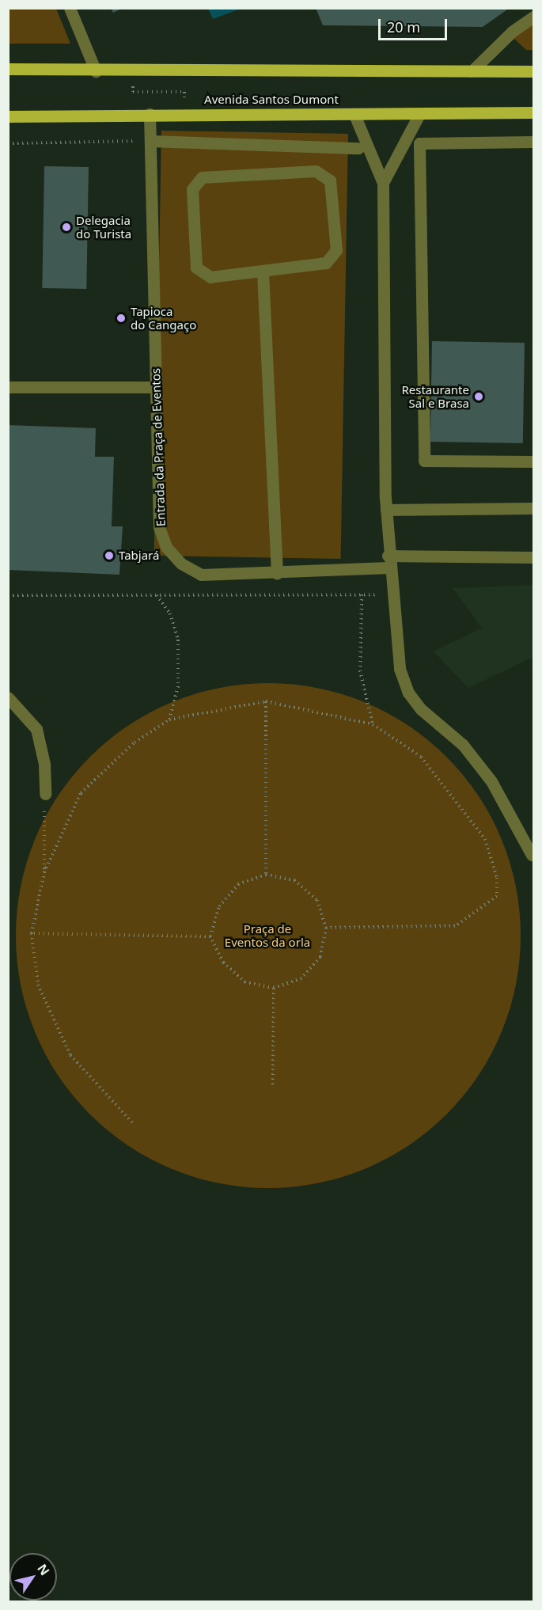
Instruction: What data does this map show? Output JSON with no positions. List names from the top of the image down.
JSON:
{
  "streets": {
    "main road": ["Avenida Santos Dumont"],
    "street": ["Entrada da Praça de Eventos"]
  },
  "crossings": [
    ["Avenida Santos Dumont", "Entrada da Praça de Eventos"]
  ],
  "parks": ["Praça de Eventos da orla"],
  "places": [
    "Delegacia do Turista",
    "Tapioca do Cangaço",
    "Restaurante Sal e Brasa",
    "Tabjará"
  ],
  "scale_bar": "20 m",
  "north": "top right"
}
